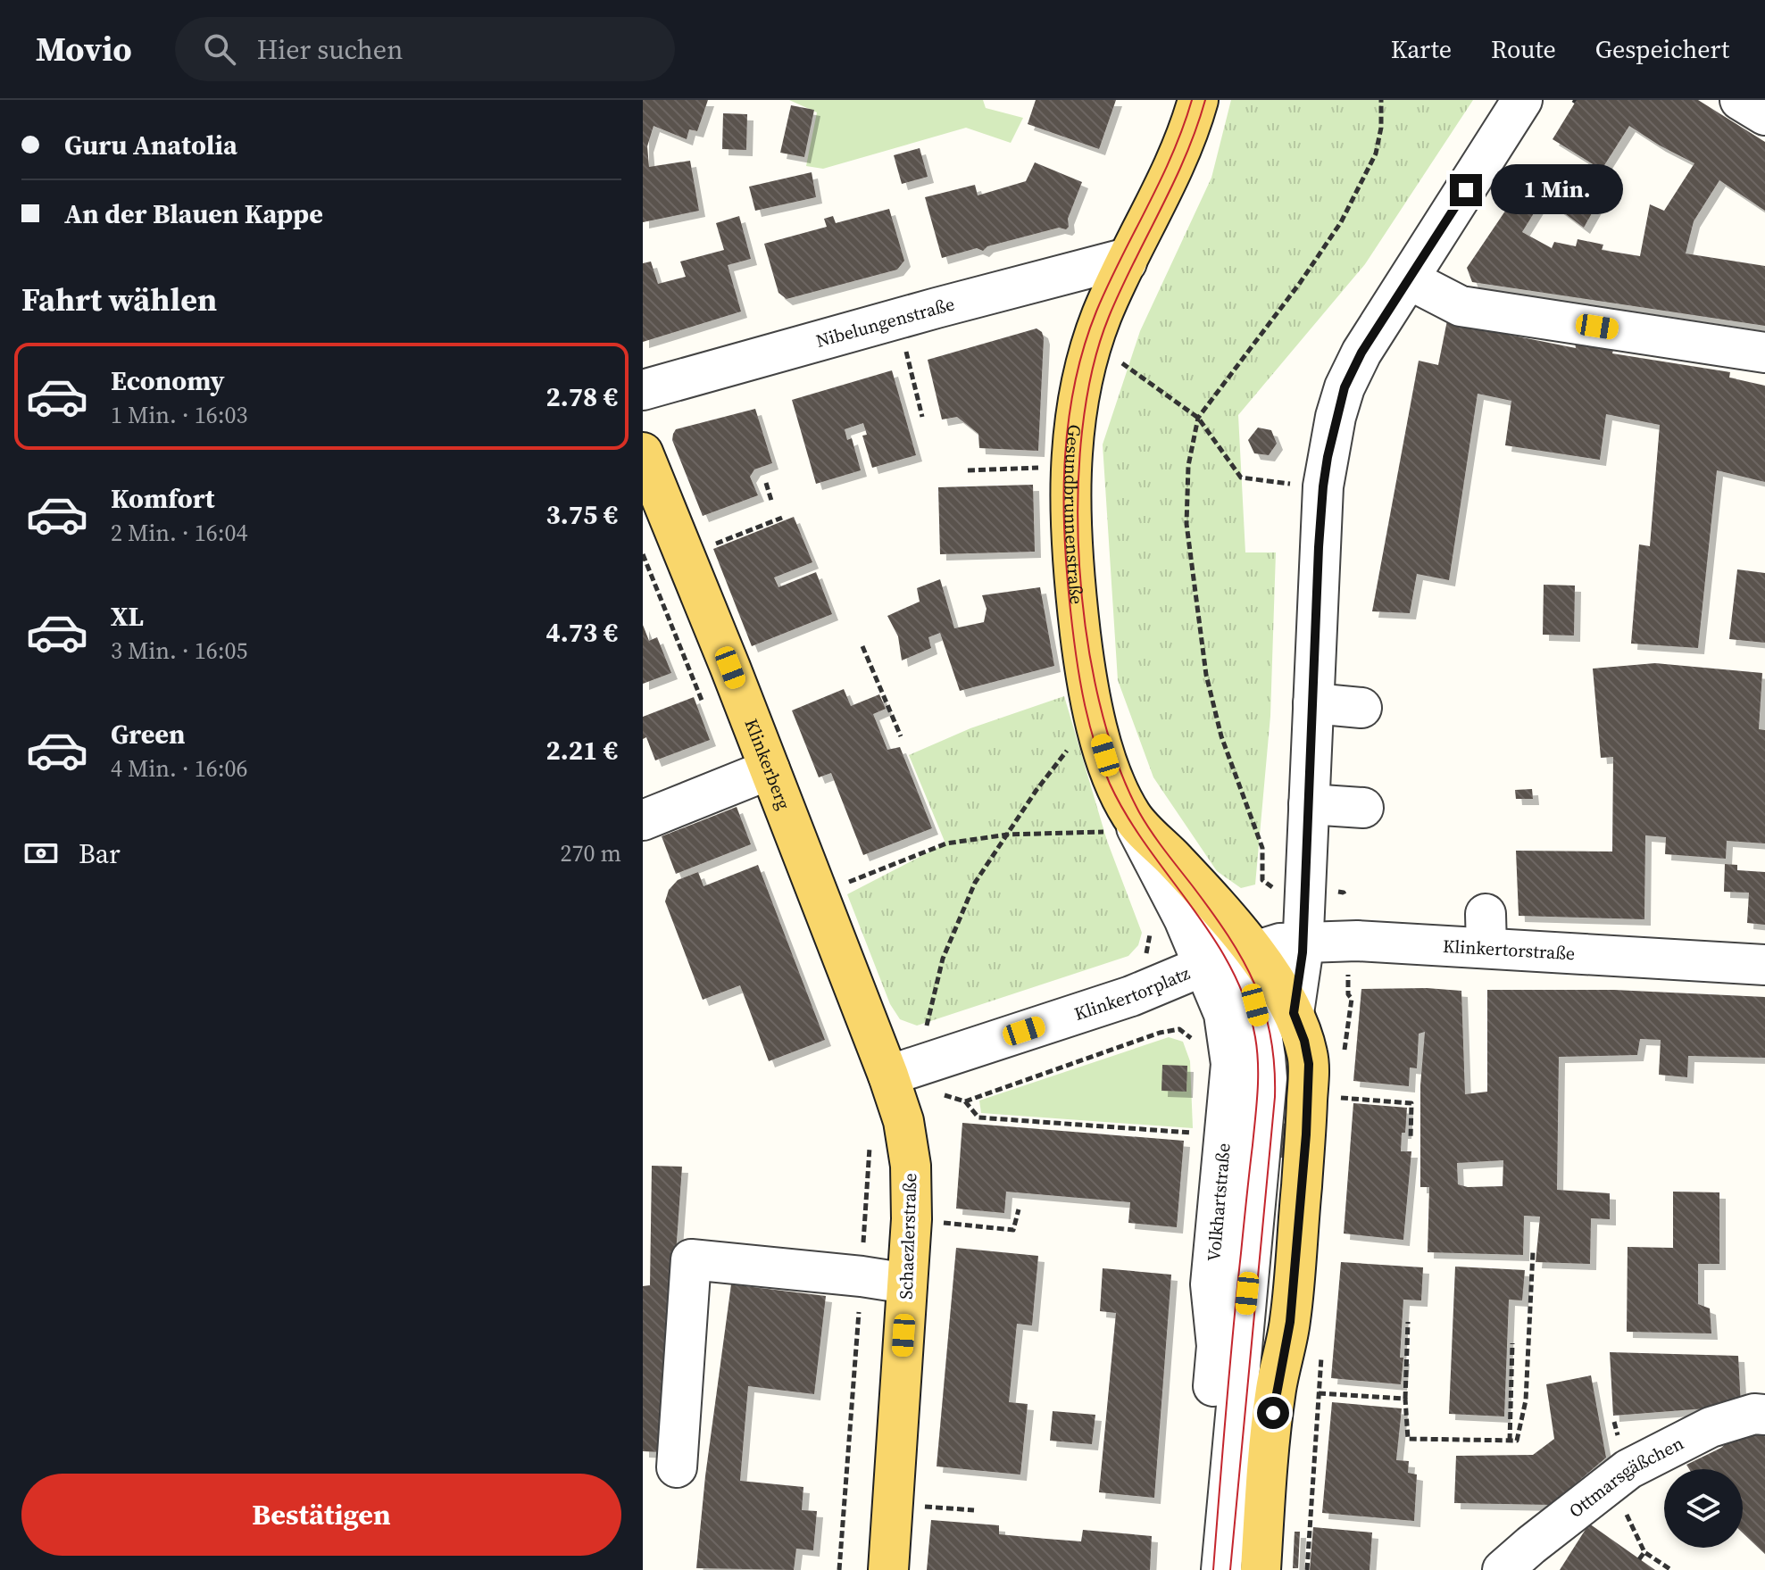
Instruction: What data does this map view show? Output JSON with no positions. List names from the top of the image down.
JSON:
{
  "streets": {
    "main road": ["Gesundbrunnenstraße", "Klinkerberg", "Schaezlerstraße"],
    "street": [
      "Nibelungenstraße",
      "Klinkertorstraße",
      "Klinkertorplatz",
      "Volkhartstraße",
      "Ottmarsgäßchen"
    ]
  },
  "crossings": [
    ["Nibelungenstraße", "Gesundbrunnenstraße"],
    ["Gesundbrunnenstraße", "Klinkertorstraße"],
    ["Gesundbrunnenstraße", "Klinkertorplatz"],
    ["Gesundbrunnenstraße", "Volkhartstraße"],
    ["Klinkerberg", "Klinkertorplatz"],
    ["Klinkerberg", "Schaezlerstraße"],
    ["Klinkertorstraße", "Klinkertorplatz"],
    ["Klinkertorstraße", "Volkhartstraße"],
    ["Klinkertorplatz", "Volkhartstraße"],
    ["Klinkertorplatz", "Schaezlerstraße"]
  ],
  "page": {
    "header": "Movio",
    "search": "Hier suchen",
    "nav": ["Karte", "Route", "Gespeichert"],
    "banner": ["Guru Anatolia", "An der Blauen Kappe"],
    "bubble": "1 Min.",
    "heading": "Fahrt wählen",
    "list": [
      {
        "name": "Economy",
        "note": "1 Min. · 16:03",
        "value": "2.78 €"
      },
      {
        "name": "Komfort",
        "note": "2 Min. · 16:04",
        "value": "3.75 €"
      },
      {
        "name": "XL",
        "note": "3 Min. · 16:05",
        "value": "4.73 €"
      },
      {
        "name": "Green",
        "note": "4 Min. · 16:06",
        "value": "2.21 €"
      }
    ],
    "pay": ["Bar", "270 m"],
    "buttons": "Bestätigen"
  }
}
